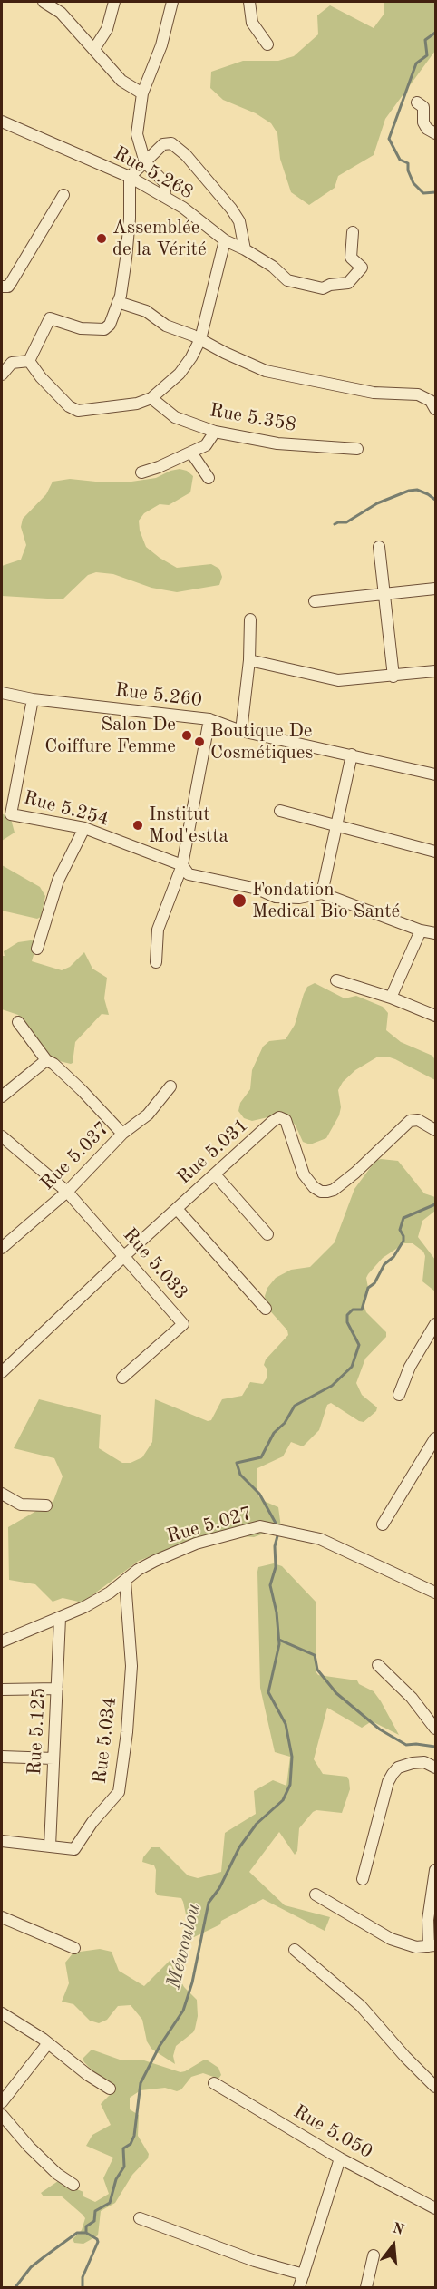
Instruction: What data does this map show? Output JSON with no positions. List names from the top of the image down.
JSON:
{
  "streets": {
    "street": [
      "Rue 5.268",
      "Rue 5.358",
      "Rue 5.260",
      "Rue 5.254",
      "Rue 5.031",
      "Rue 5.037",
      "Rue 5.033",
      "Rue 5.027",
      "Rue 5.125",
      "Rue 5.034",
      "Rue 5.050"
    ]
  },
  "crossings": [
    ["Rue 5.260", "Rue 5.254"],
    ["Rue 5.031", "Rue 5.033"],
    ["Rue 5.037", "Rue 5.033"],
    ["Rue 5.027", "Rue 5.125"],
    ["Rue 5.027", "Rue 5.034"],
    ["Rue 5.125", "Rue 5.034"]
  ],
  "water": ["Méwoulou"],
  "places": [
    "Assemblée de la Vérité",
    "Salon De Coiffure Femme",
    "Boutique De Cosmétiques",
    "Institut Mod'estta",
    "Fondation Medical Bio Santé"
  ],
  "north": "top"
}
